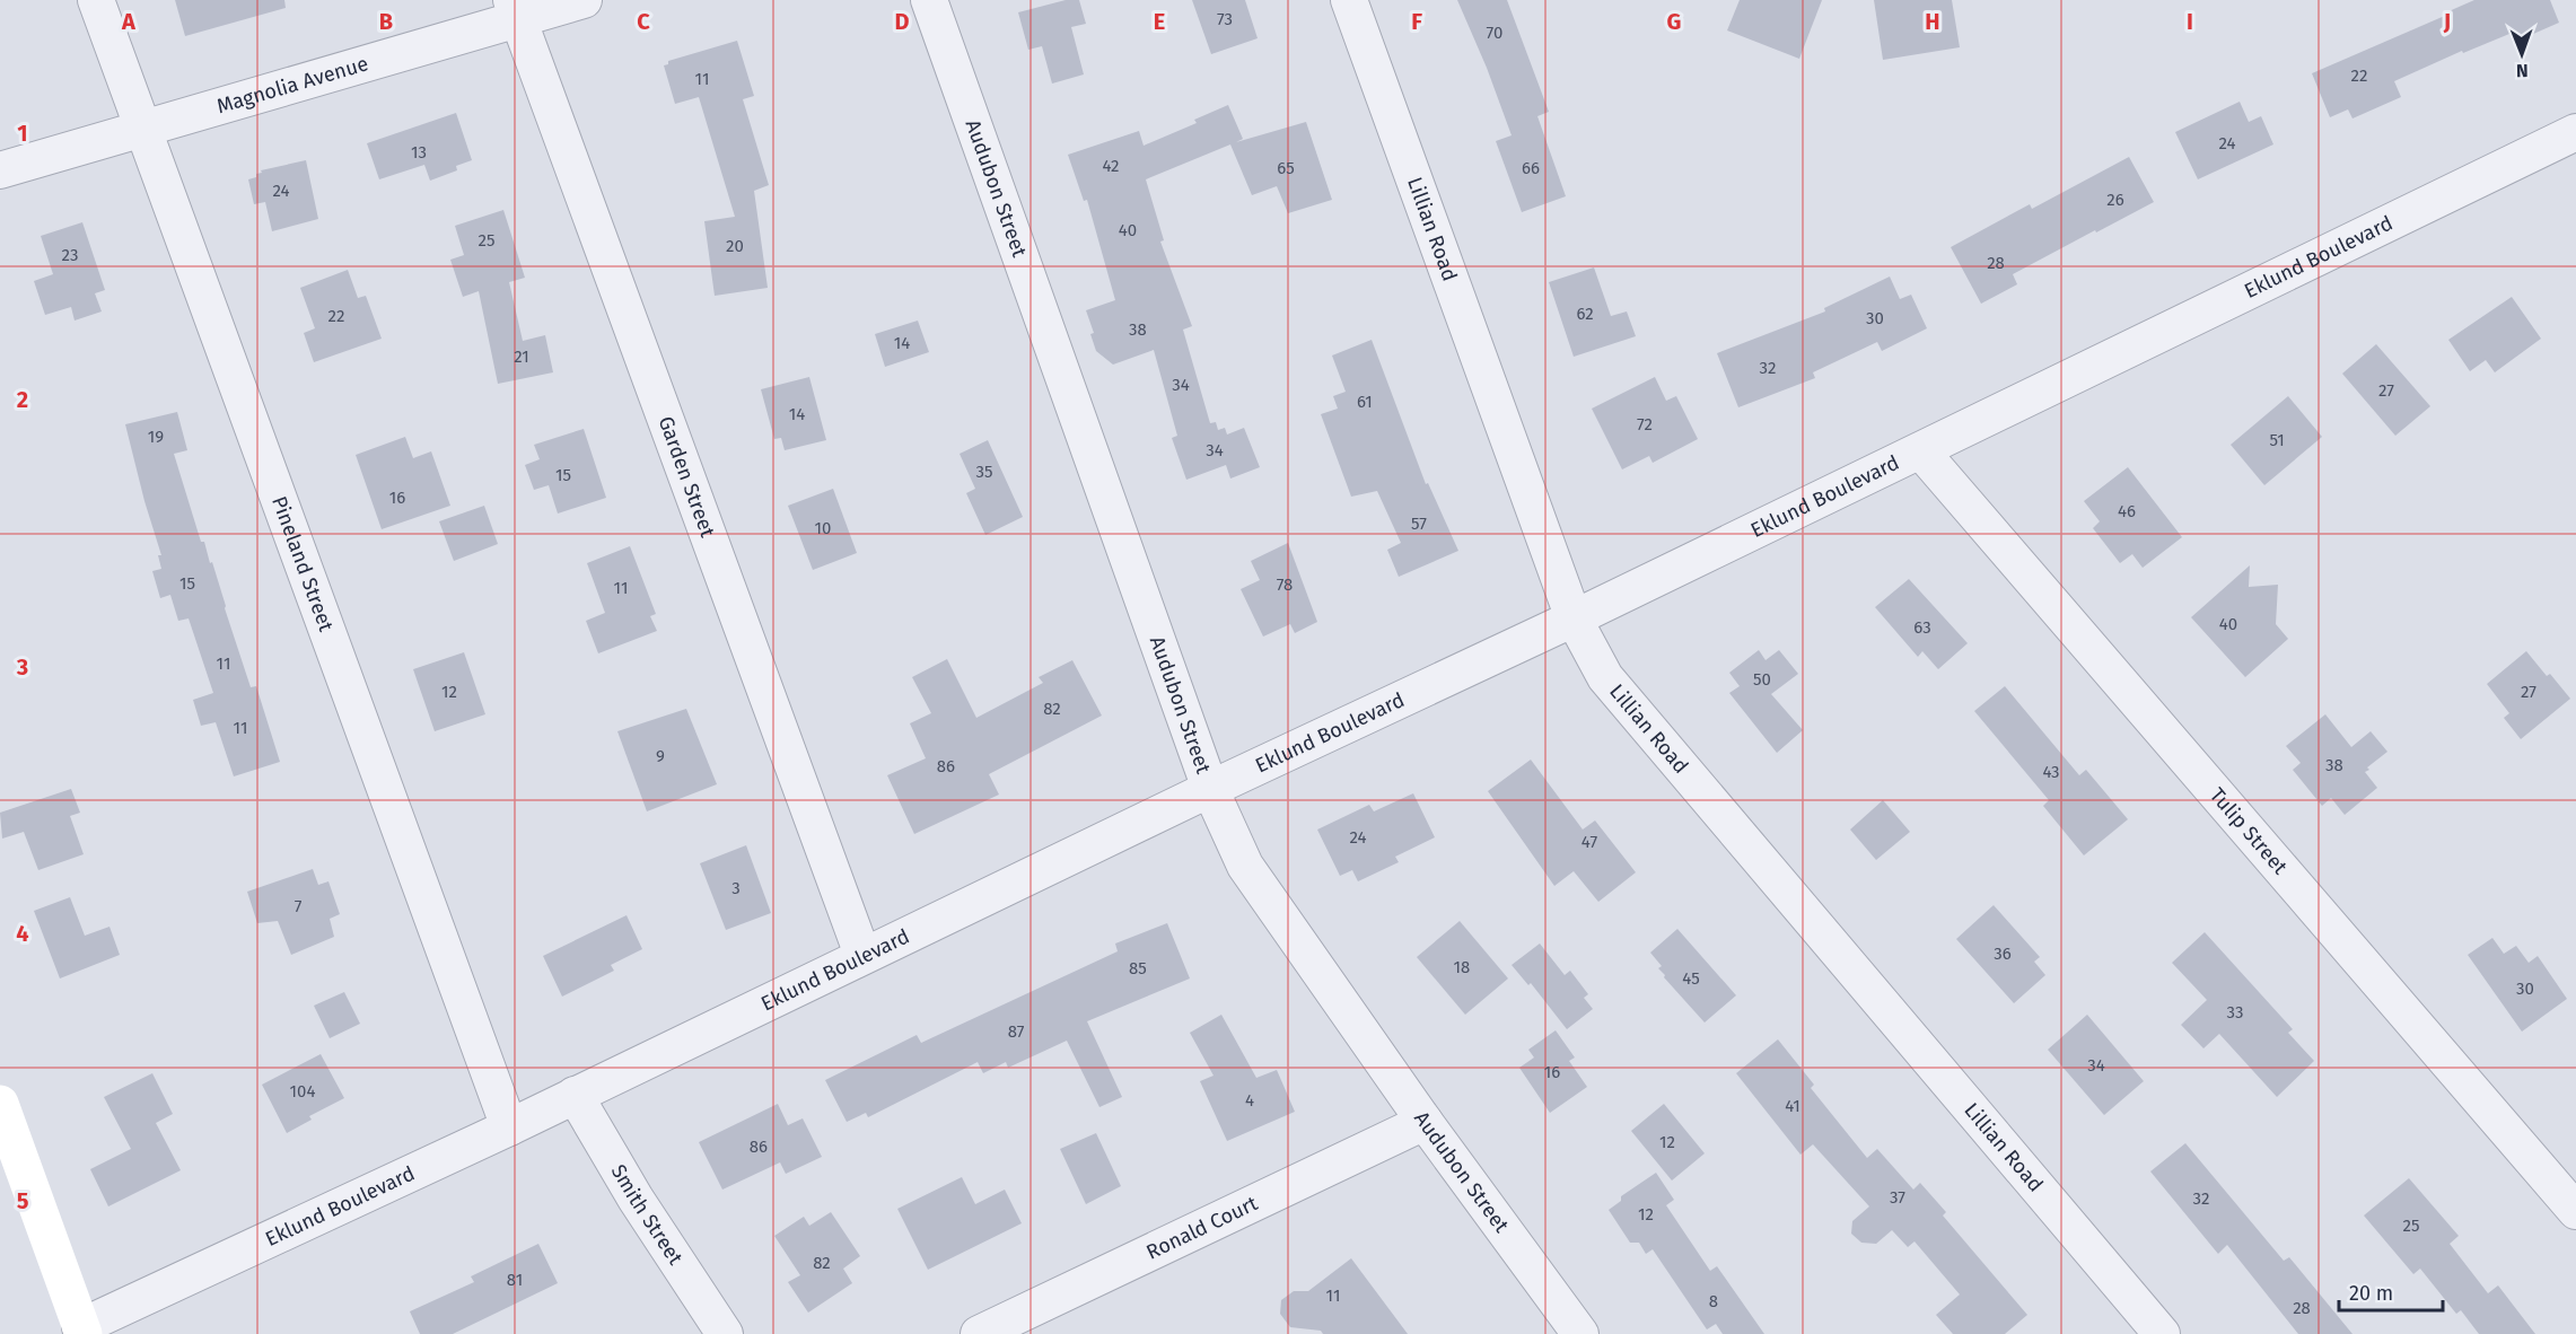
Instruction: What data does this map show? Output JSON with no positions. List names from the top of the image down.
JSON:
{
  "streets": {
    "street": [
      "Magnolia Avenue",
      "Audubon Street",
      "Lillian Road",
      "Eklund Boulevard",
      "Garden Street",
      "Pineland Street",
      "Tulip Street",
      "Smith Street",
      "Ronald Court"
    ]
  },
  "crossings": [
    ["Magnolia Avenue", "Garden Street"],
    ["Magnolia Avenue", "Pineland Street"],
    ["Audubon Street", "Eklund Boulevard"],
    ["Audubon Street", "Ronald Court"],
    ["Lillian Road", "Eklund Boulevard"],
    ["Eklund Boulevard", "Garden Street"],
    ["Eklund Boulevard", "Pineland Street"],
    ["Eklund Boulevard", "Tulip Street"],
    ["Eklund Boulevard", "Smith Street"]
  ],
  "house_numbers": [
    "73",
    "70",
    "22",
    "11",
    "24",
    "13",
    "42",
    "65",
    "66",
    "24",
    "26",
    "40",
    "25",
    "20",
    "23",
    "28",
    "62",
    "22",
    "30",
    "38",
    "14",
    "21",
    "32",
    "34",
    "27",
    "61",
    "14",
    "72",
    "19",
    "51",
    "34",
    "35",
    "15",
    "16",
    "46",
    "57",
    "10",
    "15",
    "78",
    "11",
    "40",
    "63",
    "11",
    "50",
    "12",
    "27",
    "82",
    "11",
    "9",
    "38",
    "86",
    "43",
    "24",
    "47",
    "3",
    "7",
    "36",
    "18",
    "85",
    "45",
    "30",
    "33",
    "87",
    "34",
    "16",
    "104",
    "4",
    "41",
    "12",
    "86",
    "37",
    "32",
    "12",
    "25",
    "82",
    "81",
    "11",
    "8",
    "28"
  ],
  "scale_bar": "20 m",
  "north": "bottom",
  "grid": {
    "columns": [
      "A",
      "B",
      "C",
      "D",
      "E",
      "F",
      "G",
      "H",
      "I",
      "J"
    ],
    "rows": [
      "1",
      "2",
      "3",
      "4",
      "5"
    ]
  }
}
